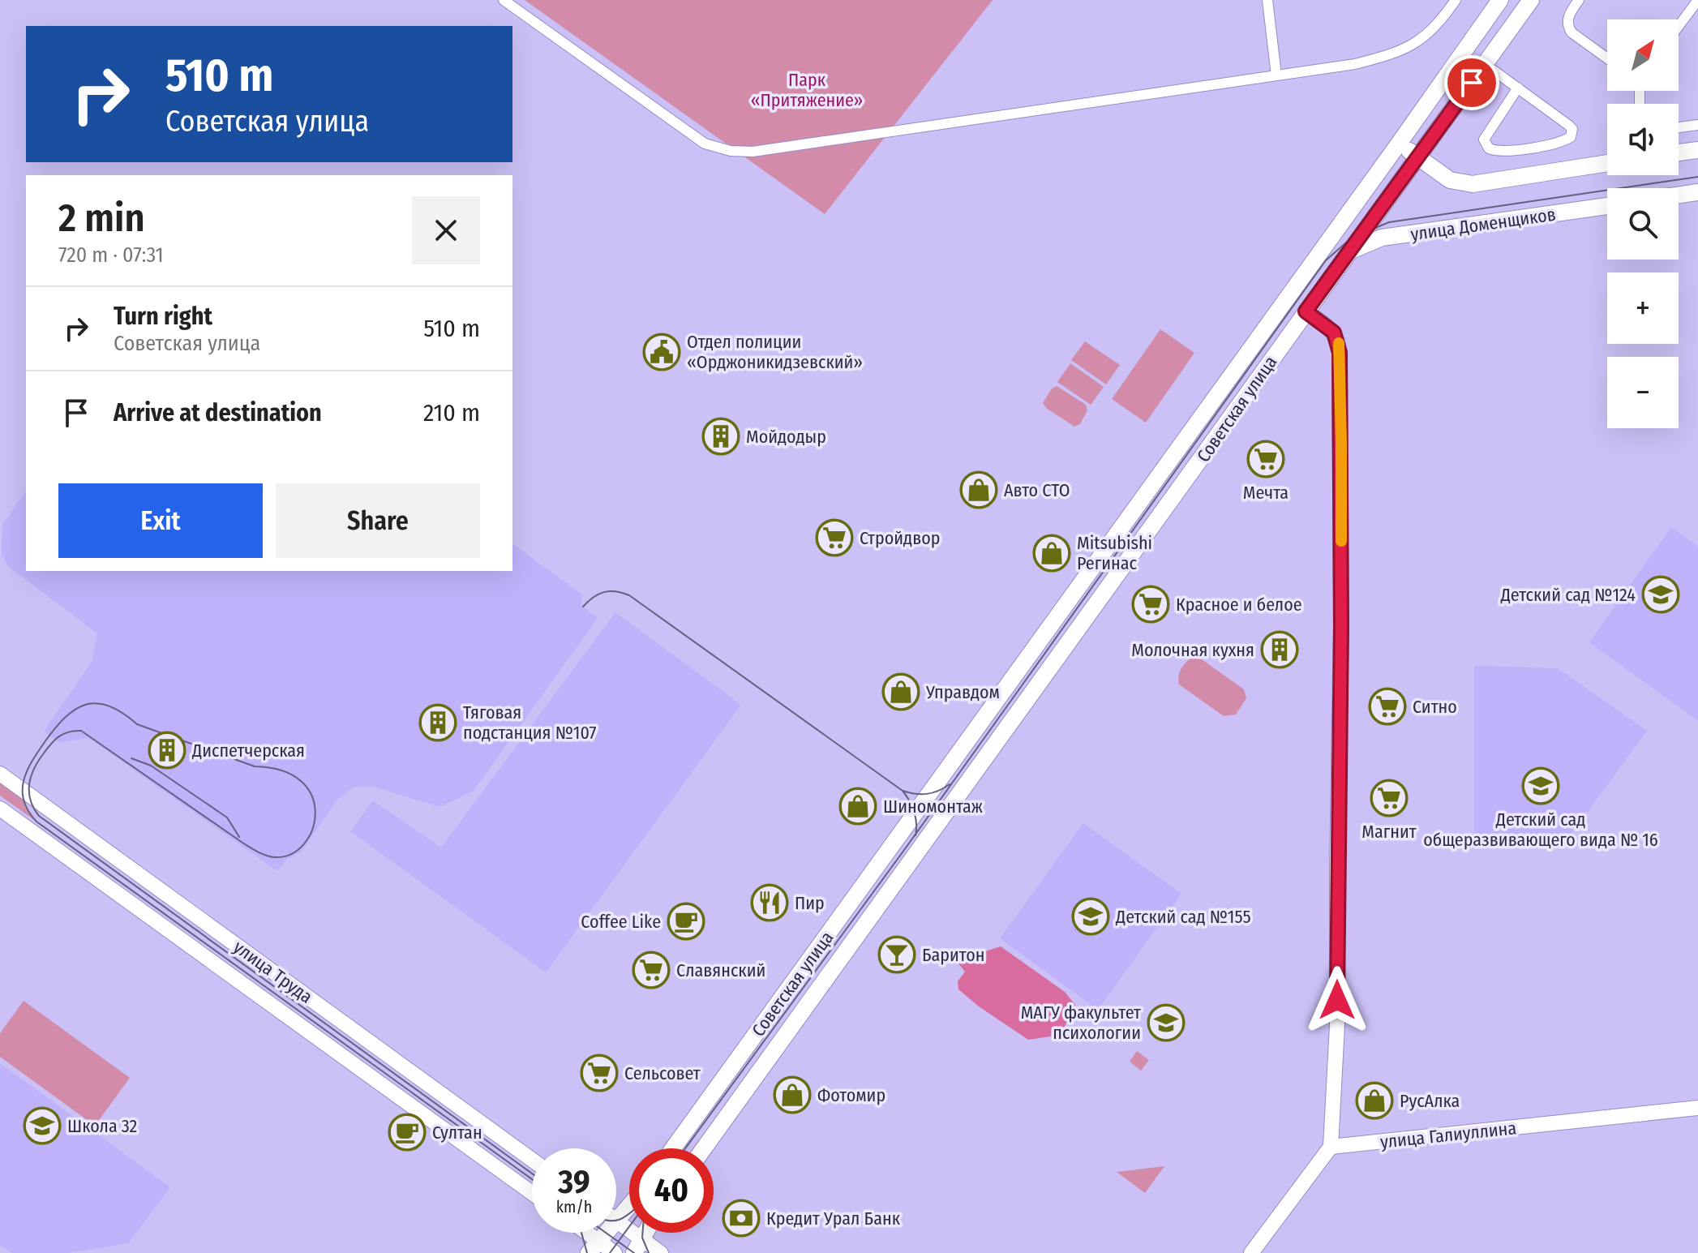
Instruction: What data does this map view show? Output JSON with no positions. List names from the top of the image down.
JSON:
{
  "streets": {
    "main road": [
      "улица Доменщиков",
      "Советская улица",
      "улица Труда",
      "улица Галиуллина"
    ]
  },
  "crossings": [
    ["улица Доменщиков", "Советская улица"]
  ],
  "parks": ["Парк «Притяжение»"],
  "places": {
    "public building": ["Отдел полиции «Орджоникидзевский»"],
    "building": [
      "Мойдодыр",
      "Молочная кухня",
      "Тяговая подстанция №107",
      "Диспетчерская"
    ],
    "supermarket": [
      "Мечта",
      "Стройдвор",
      "Красное и белое",
      "Ситно",
      "Магнит",
      "Славянский",
      "Сельсовет"
    ],
    "shop": [
      "Авто СТО",
      "Mitsubishi Регинас",
      "Управдом",
      "Шиномонтаж",
      "Фотомир",
      "РусАлка"
    ],
    "school or university": [
      "Детский сад №124",
      "Детский сад общеразвивающего вида № 16",
      "Детский сад №155",
      "МАГУ факультет психологии",
      "Школа 32"
    ],
    "restaurant": ["Пир"],
    "cafe": ["Coffee Like", "Султан"],
    "bar": ["Баритон"],
    "bank": ["Кредит Урал Банк"]
  },
  "north": "top right",
  "page": {
    "map_buttons": ["+", "−"],
    "turn": ["510 m", "Советская улица"],
    "heading": ["2 min", "720 m · 07:31"],
    "list": [
      {
        "name": "Turn right",
        "note": "Советская улица",
        "value": "510 m"
      },
      {
        "name": "Arrive at destination",
        "value": "210 m"
      }
    ],
    "buttons": ["Exit", "Share"],
    "speed": "39 km/h",
    "limit": "40"
  }
}
